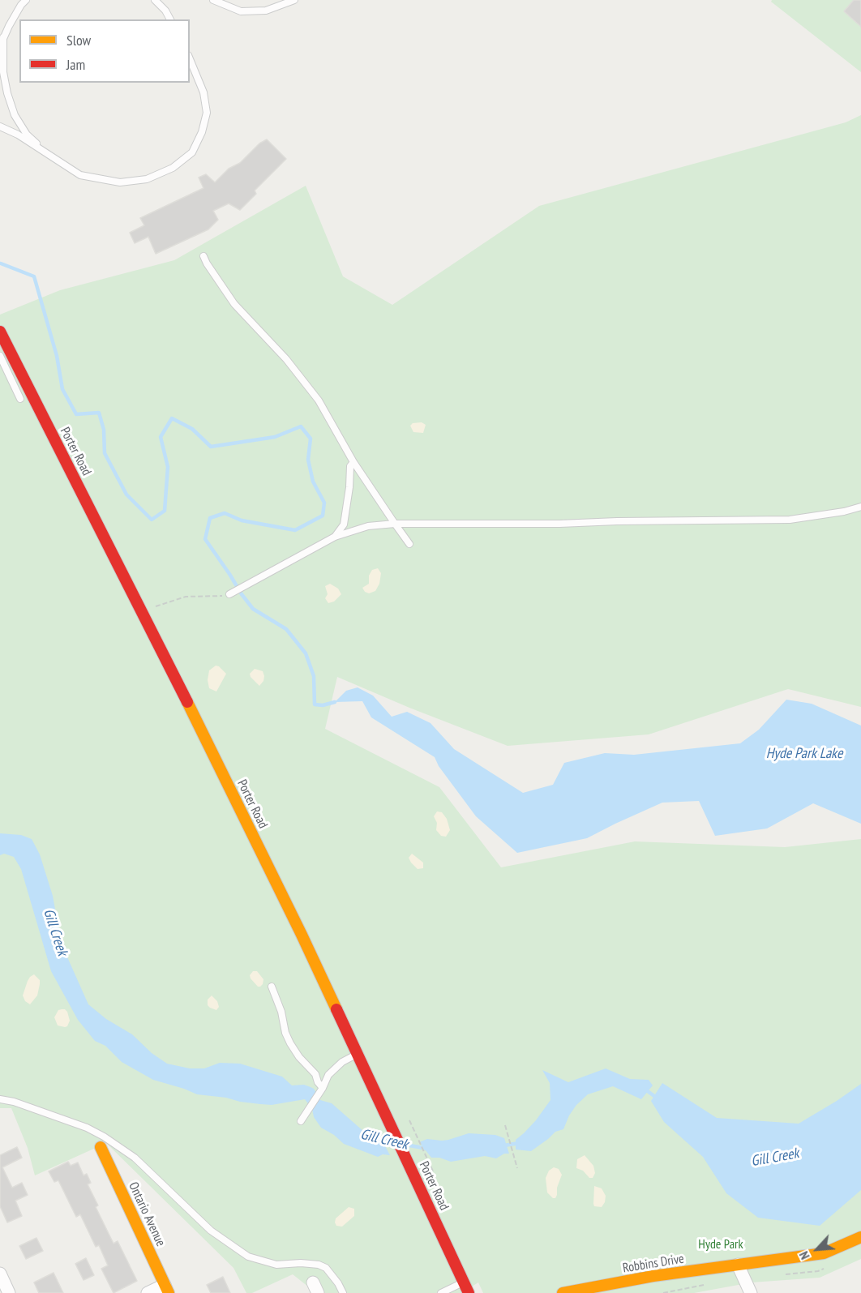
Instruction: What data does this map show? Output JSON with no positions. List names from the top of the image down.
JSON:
{
  "streets": {
    "main road": ["Porter Road", "Ontario Avenue", "Robbins Drive"]
  },
  "water": ["Hyde Park Lake", "Gill Creek"],
  "parks": ["Hyde Park"],
  "legend": ["Slow", "Jam"],
  "north": "bottom left"
}
